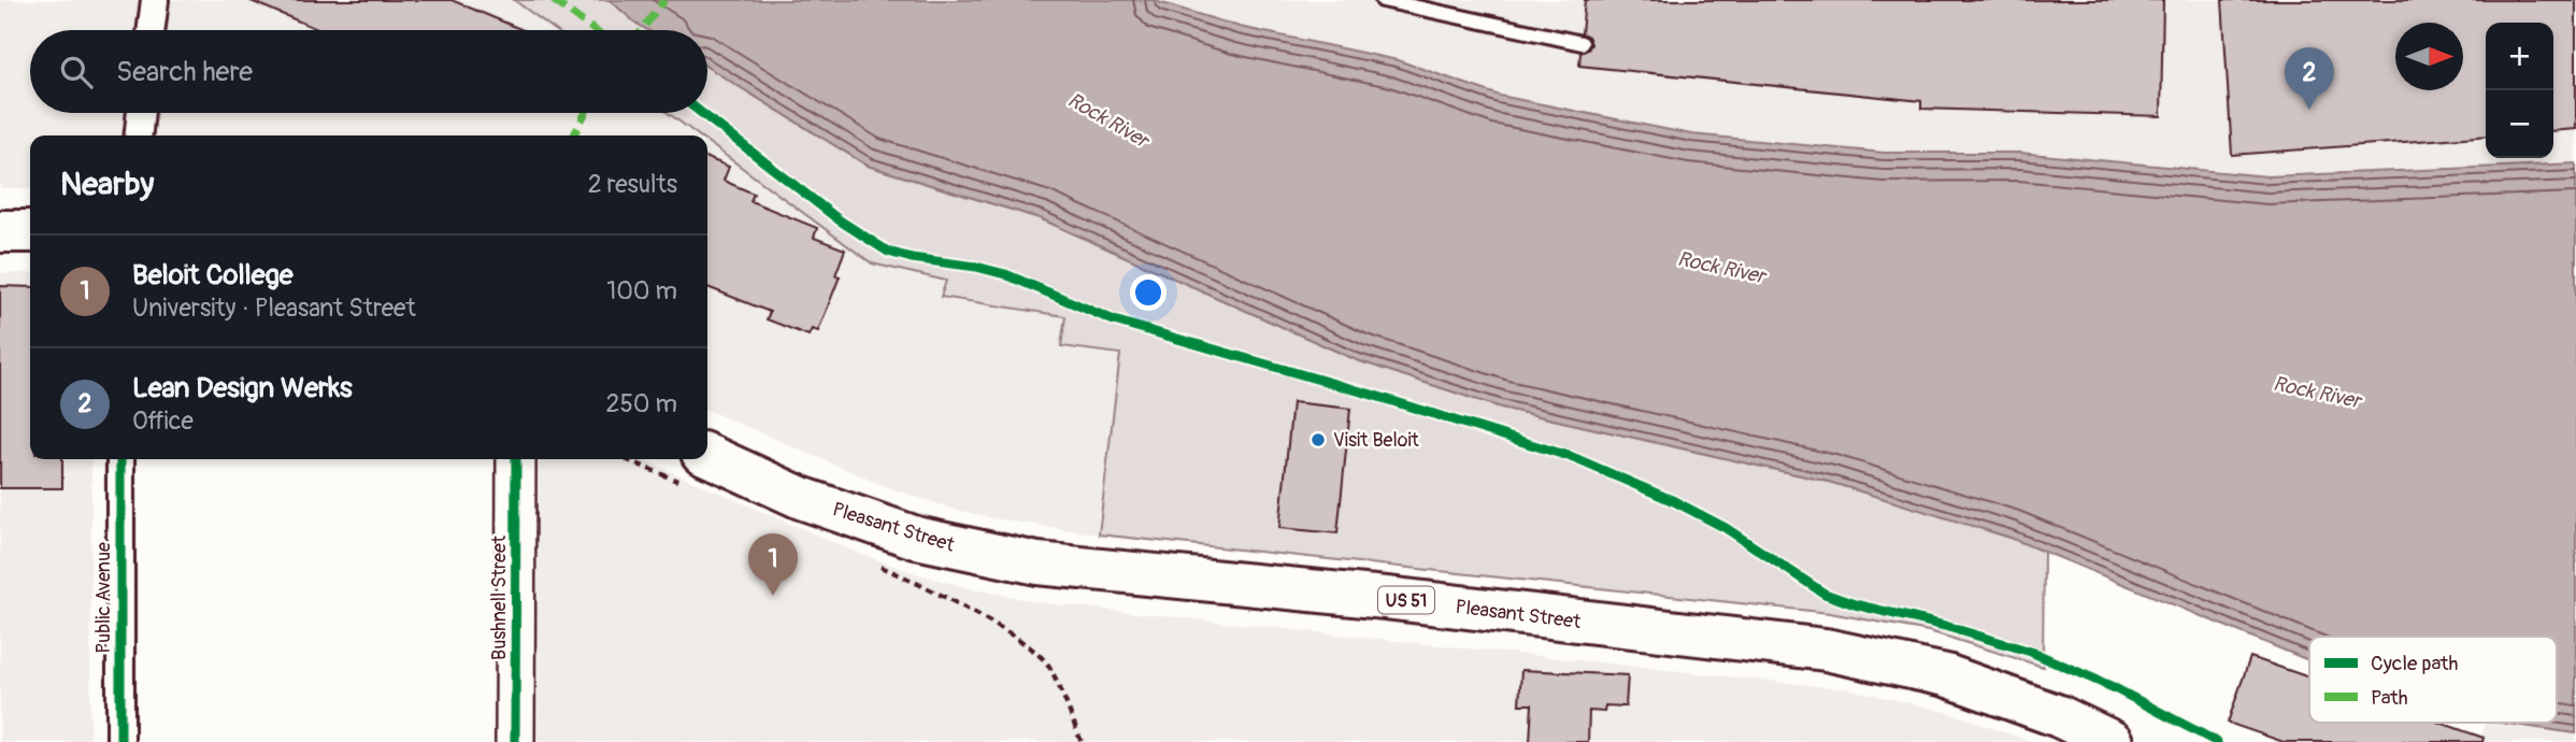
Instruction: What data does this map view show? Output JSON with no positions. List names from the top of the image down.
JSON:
{
  "streets": {
    "main road": ["Pleasant Street", "US 51"],
    "street": ["Public Avenue", "Bushnell Street"]
  },
  "water": ["Rock River"],
  "places": ["Visit Beloit"],
  "legend": ["Cycle path", "Path"],
  "north": "right",
  "page": {
    "map_buttons": ["+", "−"],
    "search": "Search here",
    "pins": ["2", "1"],
    "heading": ["Nearby", "2 results"],
    "list": [
      {
        "mark": "1",
        "name": "Beloit College",
        "note": "University · Pleasant Street",
        "value": "100 m"
      },
      {
        "mark": "2",
        "name": "Lean Design Werks",
        "note": "Office",
        "value": "250 m"
      }
    ]
  }
}
